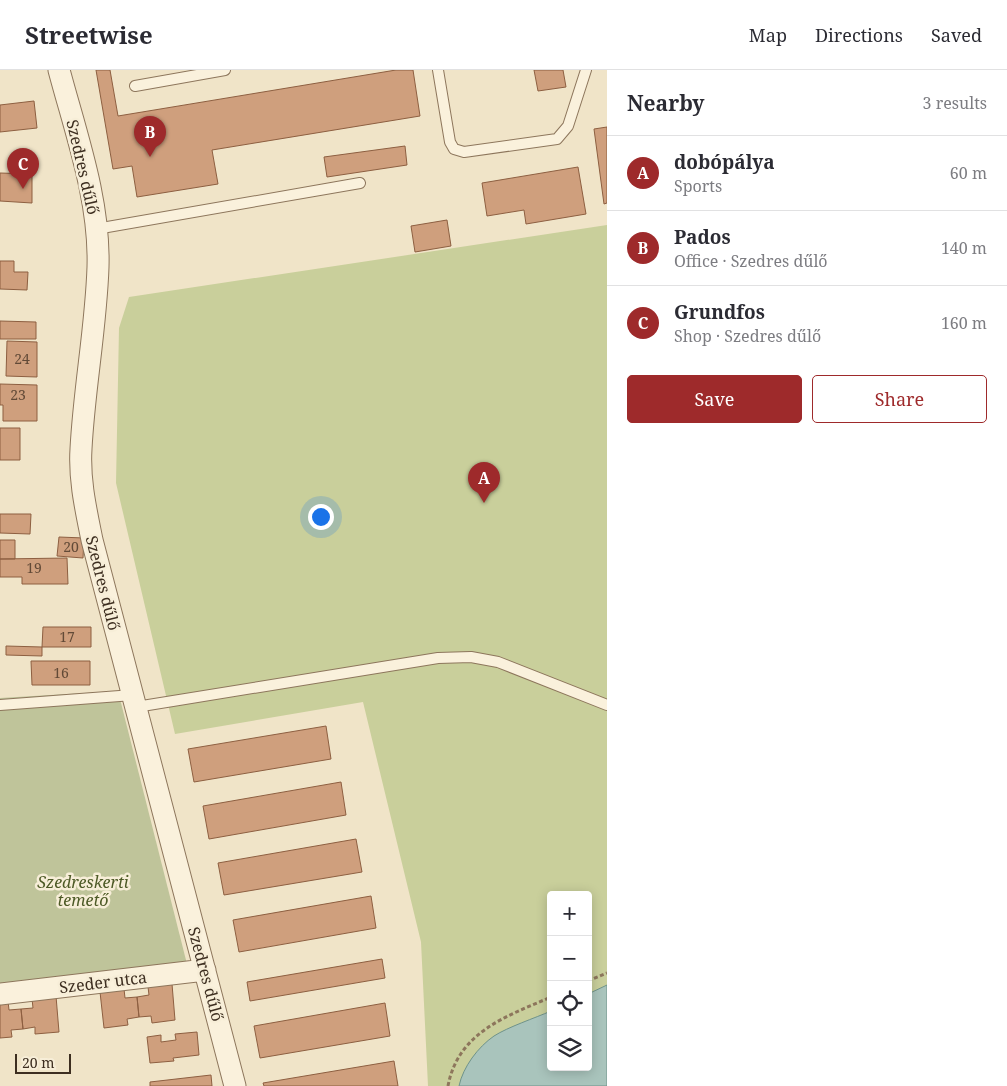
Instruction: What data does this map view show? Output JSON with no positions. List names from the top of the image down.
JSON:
{
  "streets": {
    "street": ["Szedres dűlő", "Szeder utca"]
  },
  "crossings": [
    ["Szedres dűlő", "Szeder utca"]
  ],
  "parks": ["Szedreskerti temető"],
  "house_numbers": [
    "24",
    "23",
    "20",
    "19",
    "17",
    "16"
  ],
  "scale_bar": "20 m",
  "page": {
    "header": "Streetwise",
    "nav": ["Map", "Directions", "Saved"],
    "heading": ["Nearby", "3 results"],
    "pins": ["B", "C", "A"],
    "list": [
      {
        "mark": "A",
        "name": "dobópálya",
        "note": "Sports",
        "value": "60 m"
      },
      {
        "mark": "B",
        "name": "Pados",
        "note": "Office · Szedres dűlő",
        "value": "140 m"
      },
      {
        "mark": "C",
        "name": "Grundfos",
        "note": "Shop · Szedres dűlő",
        "value": "160 m"
      }
    ],
    "buttons": ["Save", "Share"],
    "map_buttons": ["+", "−"],
    "scale": "20 m"
  }
}
